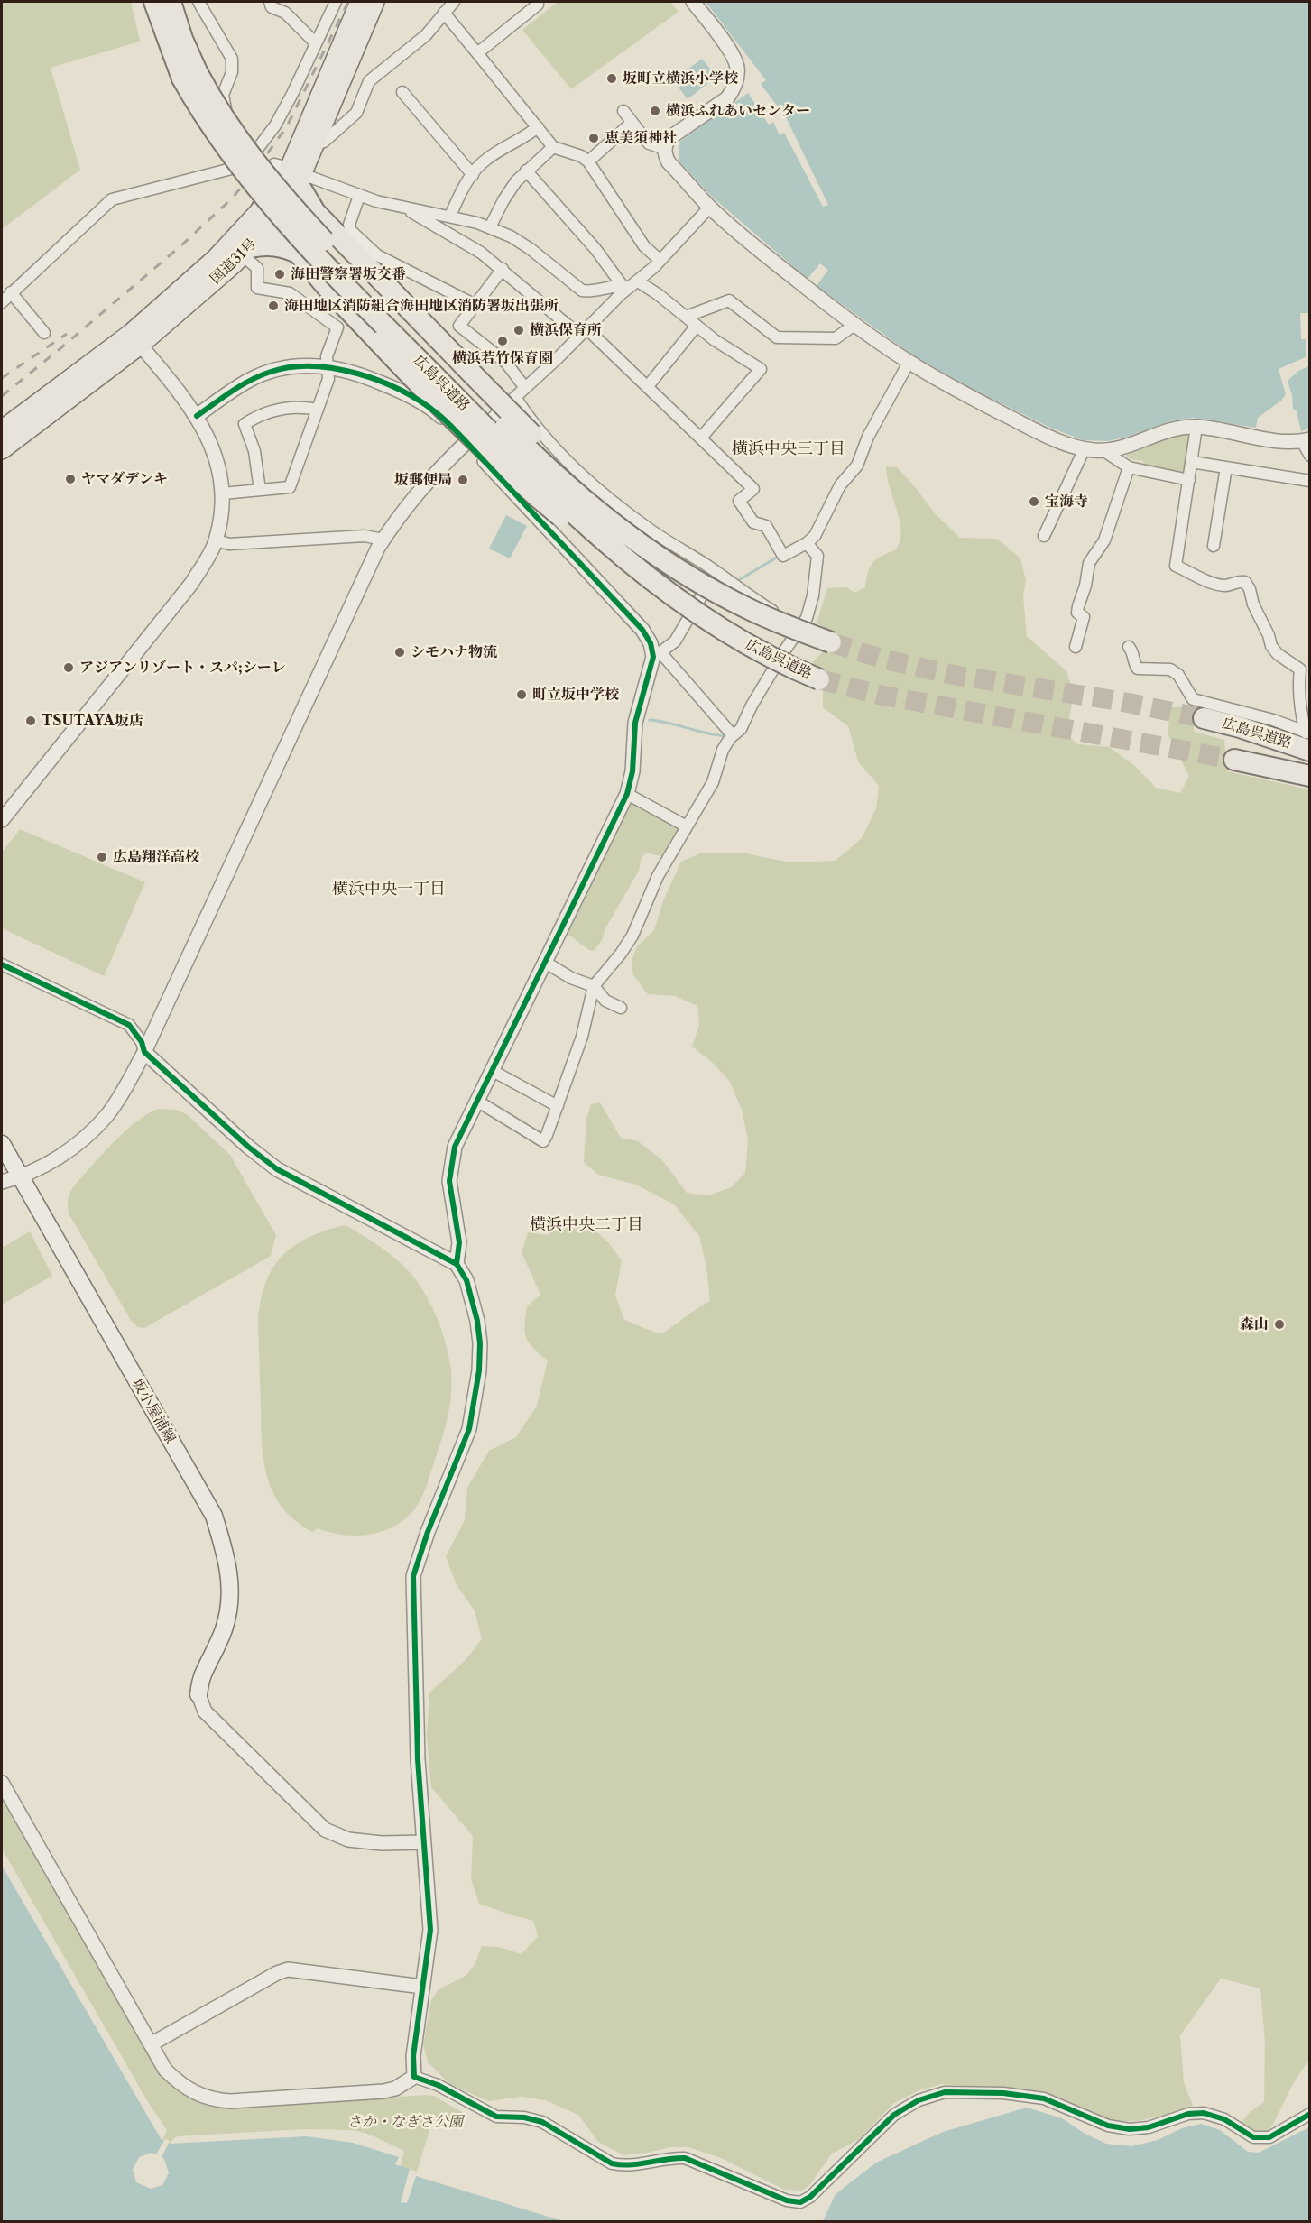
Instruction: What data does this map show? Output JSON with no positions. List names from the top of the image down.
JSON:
{
  "streets": {
    "highway": ["国道31号", "広島呉道路"],
    "main road": ["坂小屋浦線"]
  },
  "districts": ["横浜中央三丁目", "横浜中央一丁目", "横浜中央二丁目"],
  "parks": ["さか・なぎさ公園"],
  "places": [
    "坂町立横浜小学校",
    "横浜ふれあいセンター",
    "恵美須神社",
    "海田警察署坂交番",
    "海田地区消防組合海田地区消防署坂出張所",
    "横浜保育所",
    "横浜若竹保育園",
    "ヤマダデンキ",
    "坂郵便局",
    "宝海寺",
    "シモハナ物流",
    "アジアンリゾート・スパ;シーレ",
    "町立坂中学校",
    "TSUTAYA坂店",
    "広島翔洋高校",
    "森山"
  ]
}
